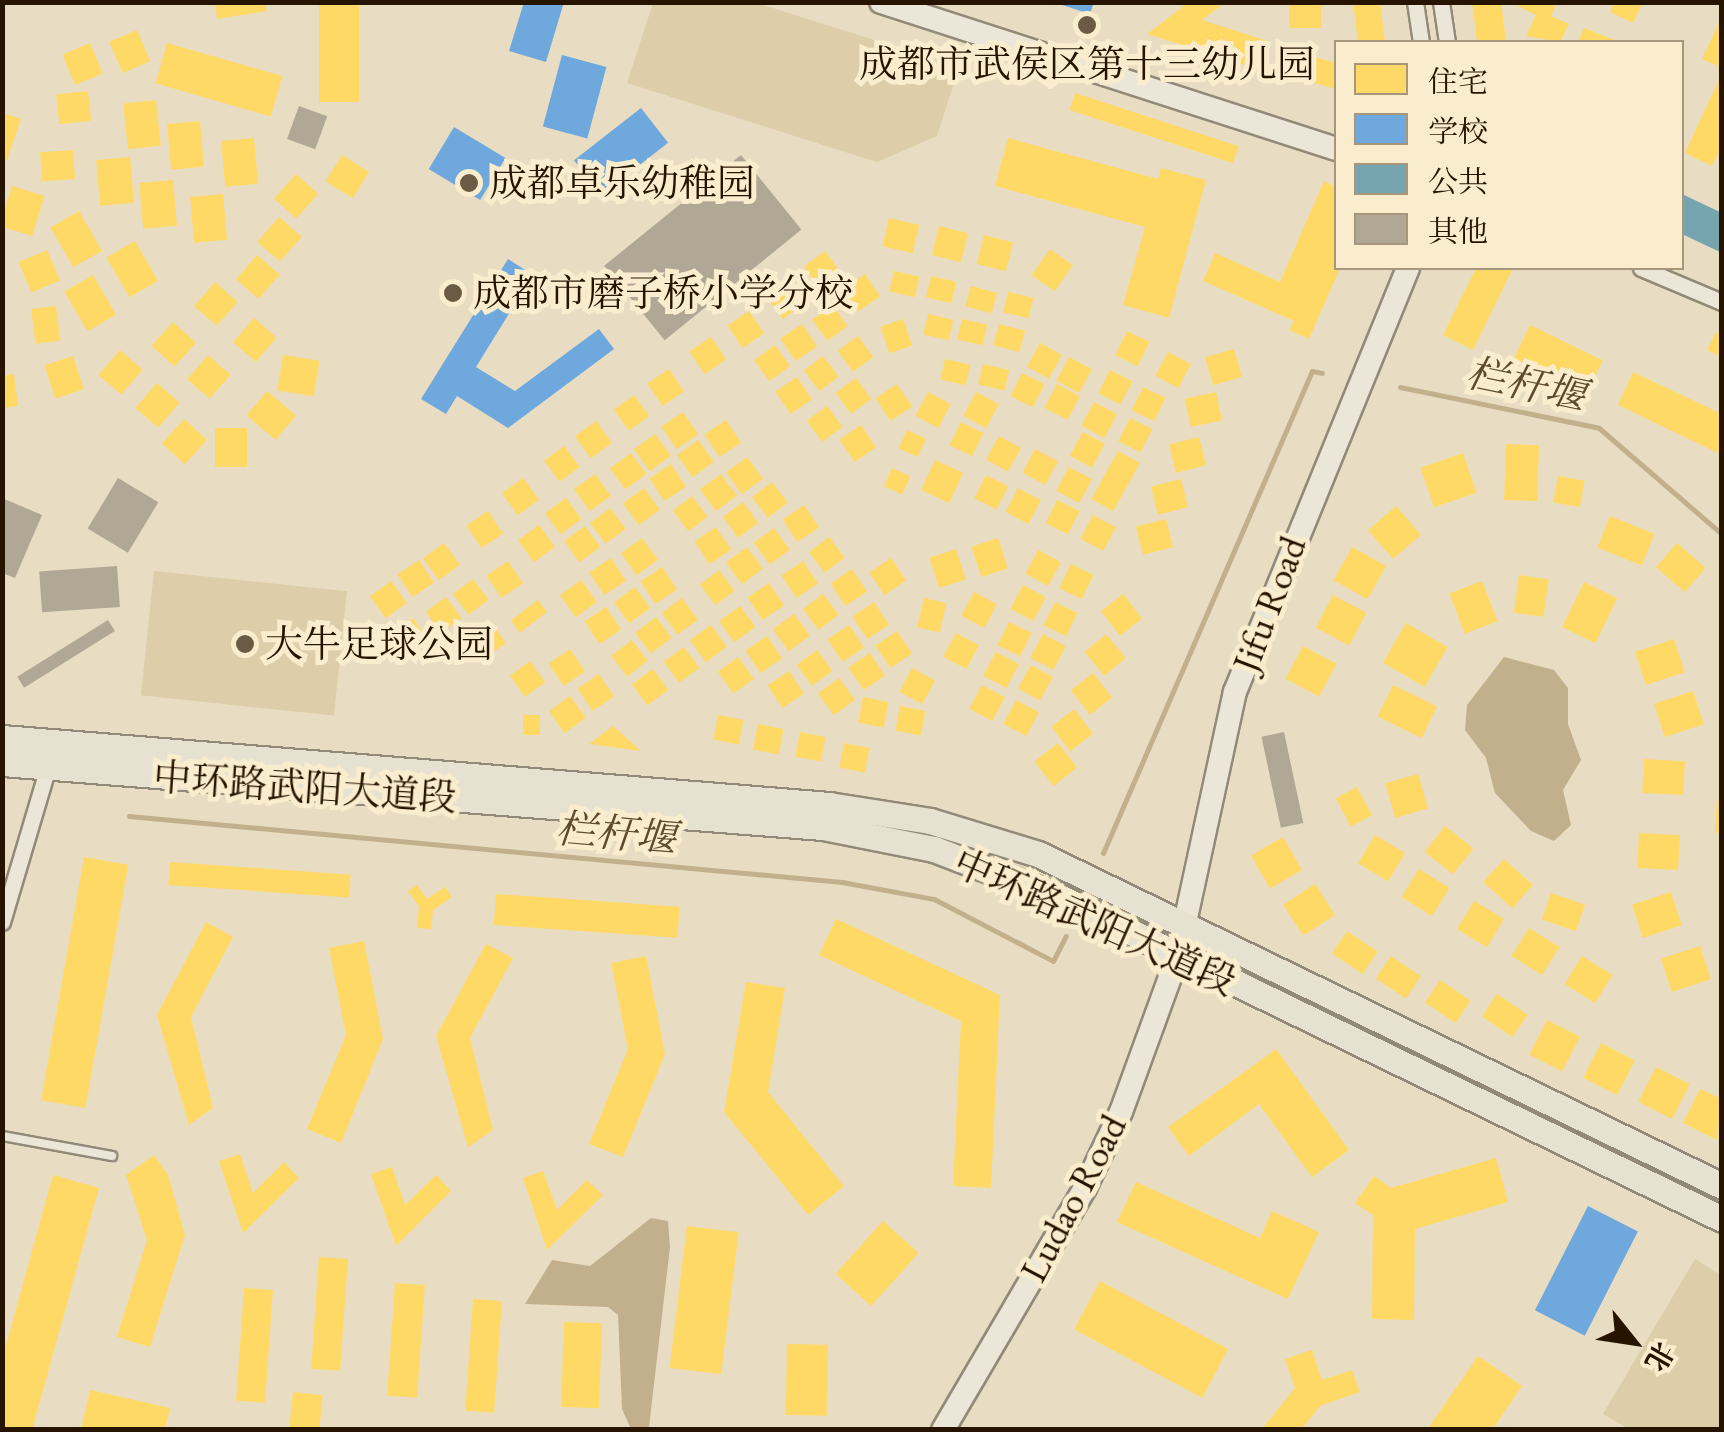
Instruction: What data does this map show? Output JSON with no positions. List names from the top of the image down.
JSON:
{
  "streets": {
    "main road": ["中环路武阳大道段"],
    "street": ["Jifu Road", "Ludao Road"]
  },
  "crossings": [
    ["Jifu Road", "中环路武阳大道段"],
    ["Jifu Road", "Ludao Road"],
    ["中环路武阳大道段", "Ludao Road"]
  ],
  "water": ["栏杆堰"],
  "places": [
    "成都市武侯区第十三幼儿园",
    "成都卓乐幼稚园",
    "成都市磨子桥小学分校",
    "大牛足球公园"
  ],
  "legend": [
    "住宅",
    "学校",
    "公共",
    "其他"
  ],
  "north": "bottom right"
}
